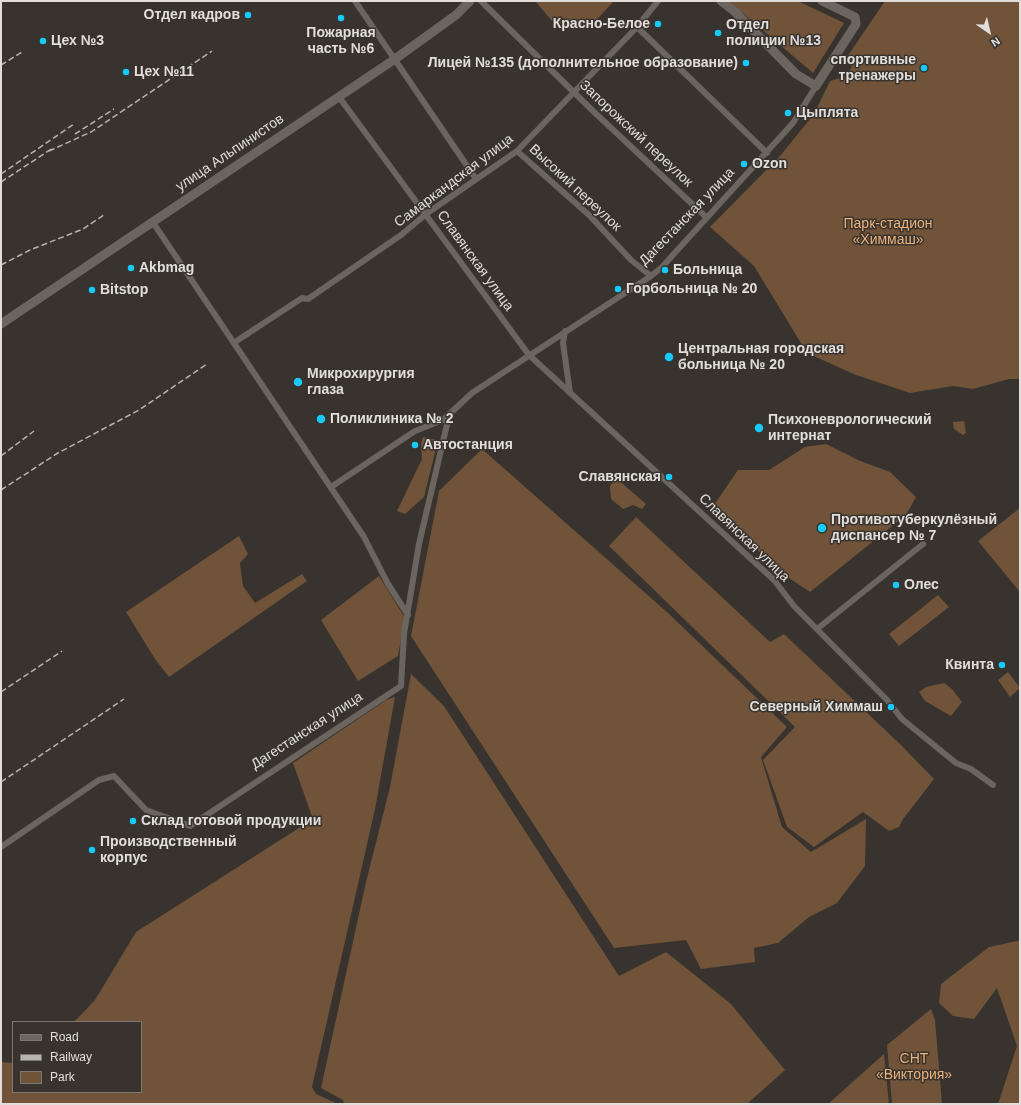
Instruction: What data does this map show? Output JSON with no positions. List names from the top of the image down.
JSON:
{
  "streets": {
    "main road": ["улица Альпинистов", "Дагестанская улица"],
    "street": [
      "Запорожский переулок",
      "Самаркандская улица",
      "Высокий переулок",
      "Славянская улица"
    ]
  },
  "crossings": [
    ["Запорожский переулок", "Самаркандская улица"],
    ["Запорожский переулок", "Дагестанская улица"],
    ["улица Альпинистов", "Славянская улица"],
    ["Самаркандская улица", "Высокий переулок"],
    ["Самаркандская улица", "Славянская улица"],
    ["Высокий переулок", "Дагестанская улица"],
    ["Дагестанская улица", "Славянская улица"]
  ],
  "parks": ["Парк-стадион «Химмаш»", "СНТ «Виктория»"],
  "places": [
    "Отдел кадров",
    "Пожарная часть №6",
    "Красно-Белое",
    "Отдел полиции №13",
    "Цех №3",
    "Лицей №135 (дополнительное образование)",
    "спортивные тренажеры",
    "Цех №11",
    "Цыплята",
    "Ozon",
    "Akbmag",
    "Больница",
    "Горбольница № 20",
    "Bitstop",
    "Центральная городская больница № 20",
    "Микрохирургия глаза",
    "Поликлиника № 2",
    "Психоневрологический интернат",
    "Автостанция",
    "Славянская",
    "Противотуберкулёзный диспансер № 7",
    "Олес",
    "Квинта",
    "Северный Химмаш",
    "Склад готовой продукции",
    "Производственный корпус"
  ],
  "legend": ["Road", "Railway", "Park"],
  "north": "bottom right"
}
